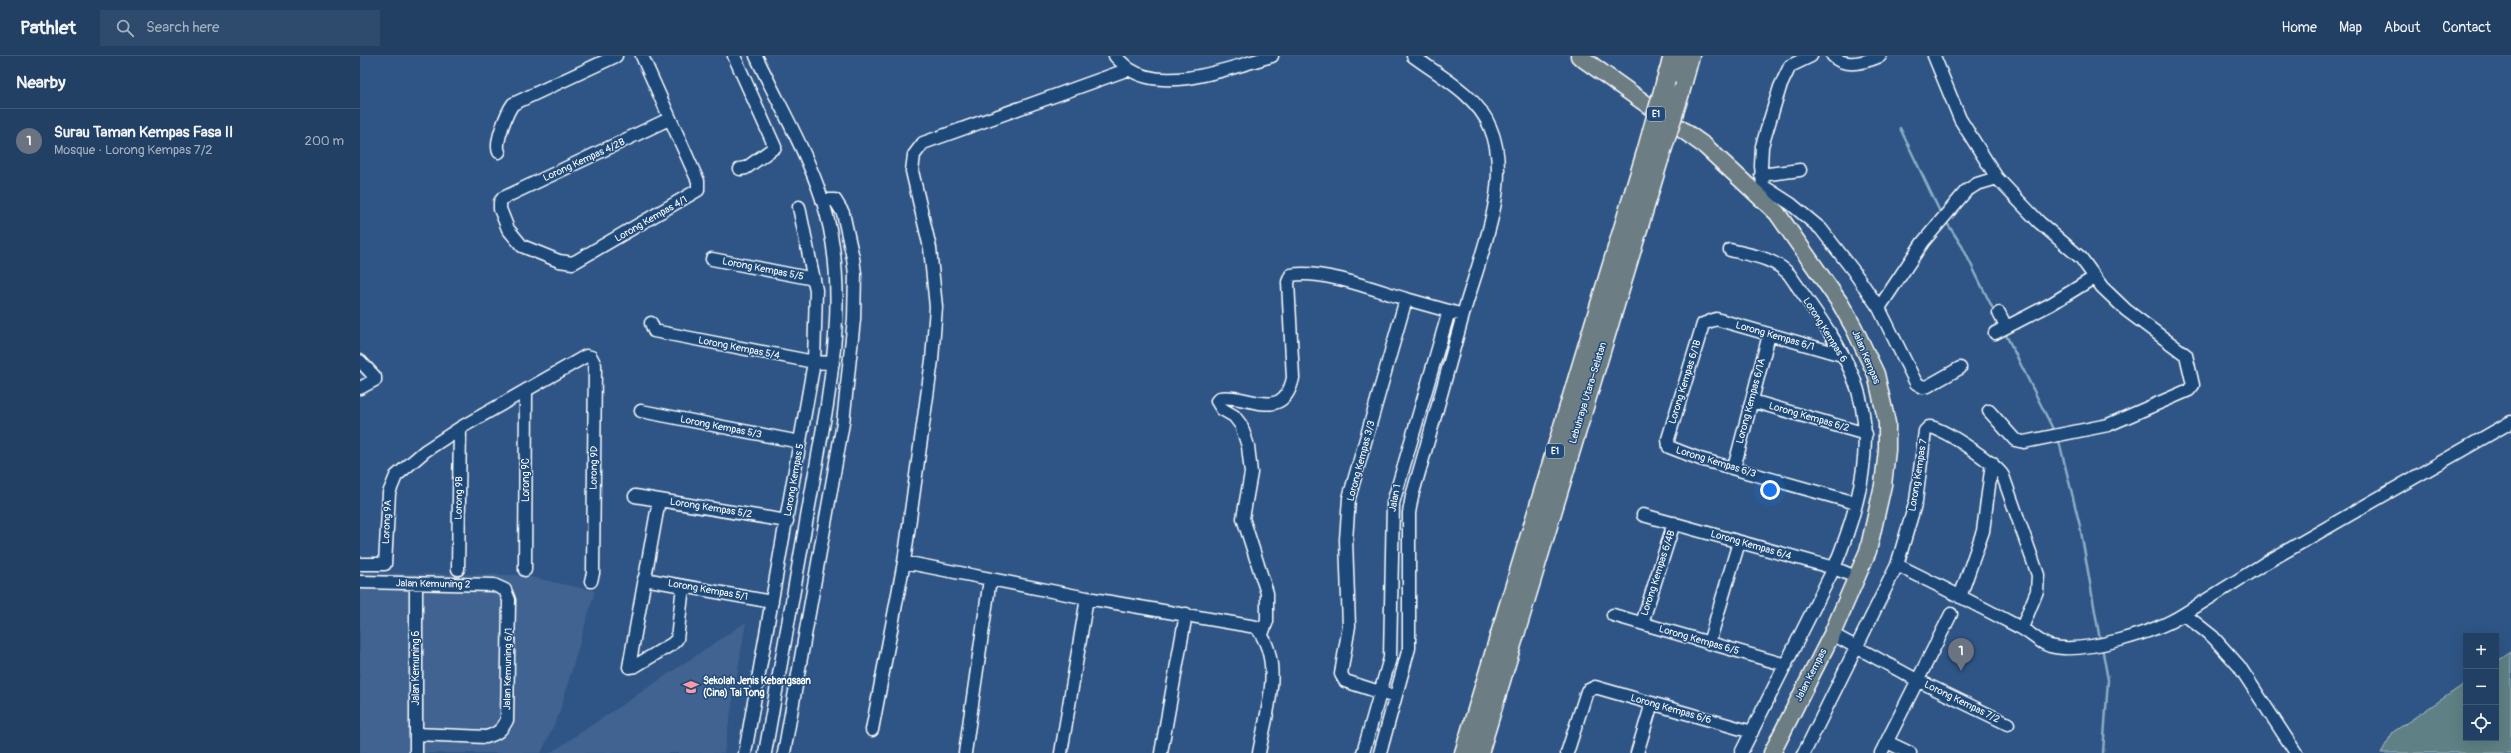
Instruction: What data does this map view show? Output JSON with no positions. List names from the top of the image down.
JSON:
{
  "streets": {
    "highway": ["E1", "Lebuhraya Utara–Selatan"],
    "main road": ["Jalan Kempas"],
    "street": [
      "Lorong Kempas 4/2B",
      "Lorong Kempas 4/1",
      "Lorong Kempas 5/5",
      "Lorong Kempas 6",
      "Lorong Kempas 6/1",
      "Lorong Kempas 5/4",
      "Lorong Kempas 6/1B",
      "Lorong Kempas 6/1A",
      "Lorong Kempas 6/2",
      "Lorong Kempas 5/3",
      "Lorong Kempas 3/3",
      "Lorong Kempas 6/3",
      "Lorong 9D",
      "Lorong Kempas 7",
      "Lorong 9C",
      "Lorong Kempas 5",
      "Lorong 9B",
      "Jalan 1",
      "Lorong Kempas 5/2",
      "Lorong 9A",
      "Lorong Kempas 6/4",
      "Lorong Kempas 6/4B",
      "Jalan Kemuning 2",
      "Lorong Kempas 5/1",
      "Lorong Kempas 6/5",
      "Jalan Kemuning 6",
      "Jalan Kemuning 6/1",
      "Lorong Kempas 7/2",
      "Lorong Kempas 6/6"
    ]
  },
  "crossings": [
    ["Lorong Kempas 4/2B", "Lorong Kempas 4/1"],
    ["Lorong Kempas 5/5", "Lorong Kempas 5"],
    ["Lorong Kempas 6", "Lorong Kempas 6/1"],
    ["Lorong Kempas 6", "Lorong Kempas 6/2"],
    ["Lorong Kempas 6", "Lorong Kempas 6/3"],
    ["Lorong Kempas 6", "Lorong Kempas 6/4"],
    ["Lorong Kempas 6", "Lorong Kempas 6/5"],
    ["Lorong Kempas 6", "Lorong Kempas 6/6"],
    ["Lorong Kempas 6/1", "Lorong Kempas 6/1B"],
    ["Lorong Kempas 6/1", "Lorong Kempas 6/1A"],
    ["Lorong Kempas 5/4", "Lorong Kempas 5"],
    ["Jalan Kempas", "Lorong Kempas 6/4"],
    ["Jalan Kempas", "Lorong Kempas 7/2"],
    ["Lorong Kempas 6/1B", "Lorong Kempas 6/3"],
    ["Lorong Kempas 6/1A", "Lorong Kempas 6/2"],
    ["Lorong Kempas 6/1A", "Lorong Kempas 6/3"],
    ["Lorong Kempas 5/3", "Lorong Kempas 5"],
    ["Lorong Kempas 3/3", "Jalan 1"],
    ["Lorong 9D", "Lorong 9C"],
    ["Lorong Kempas 7", "Lorong Kempas 7/2"],
    ["Lorong Kempas 5", "Lorong Kempas 5/2"],
    ["Lorong Kempas 5", "Lorong Kempas 5/1"],
    ["Lorong 9B", "Lorong 9A"],
    ["Lorong Kempas 6/4", "Lorong Kempas 6/4B"],
    ["Lorong Kempas 6/4B", "Lorong Kempas 6/5"],
    ["Jalan Kemuning 2", "Jalan Kemuning 6"],
    ["Jalan Kemuning 2", "Jalan Kemuning 6/1"],
    ["Jalan Kemuning 6", "Jalan Kemuning 6/1"]
  ],
  "places": {
    "school or university": ["Sekolah Jenis Kebangsaan (Cina) Tai Tong"]
  },
  "page": {
    "header": "Pathlet",
    "search": "Search here",
    "nav": [
      "Home",
      "Map",
      "About",
      "Contact"
    ],
    "heading": "Nearby",
    "list": [
      {
        "mark": "1",
        "name": "Surau Taman Kempas Fasa II",
        "note": "Mosque · Lorong Kempas 7/2",
        "value": "200 m"
      }
    ],
    "map_buttons": ["+", "−"],
    "pins": "1"
  }
}
